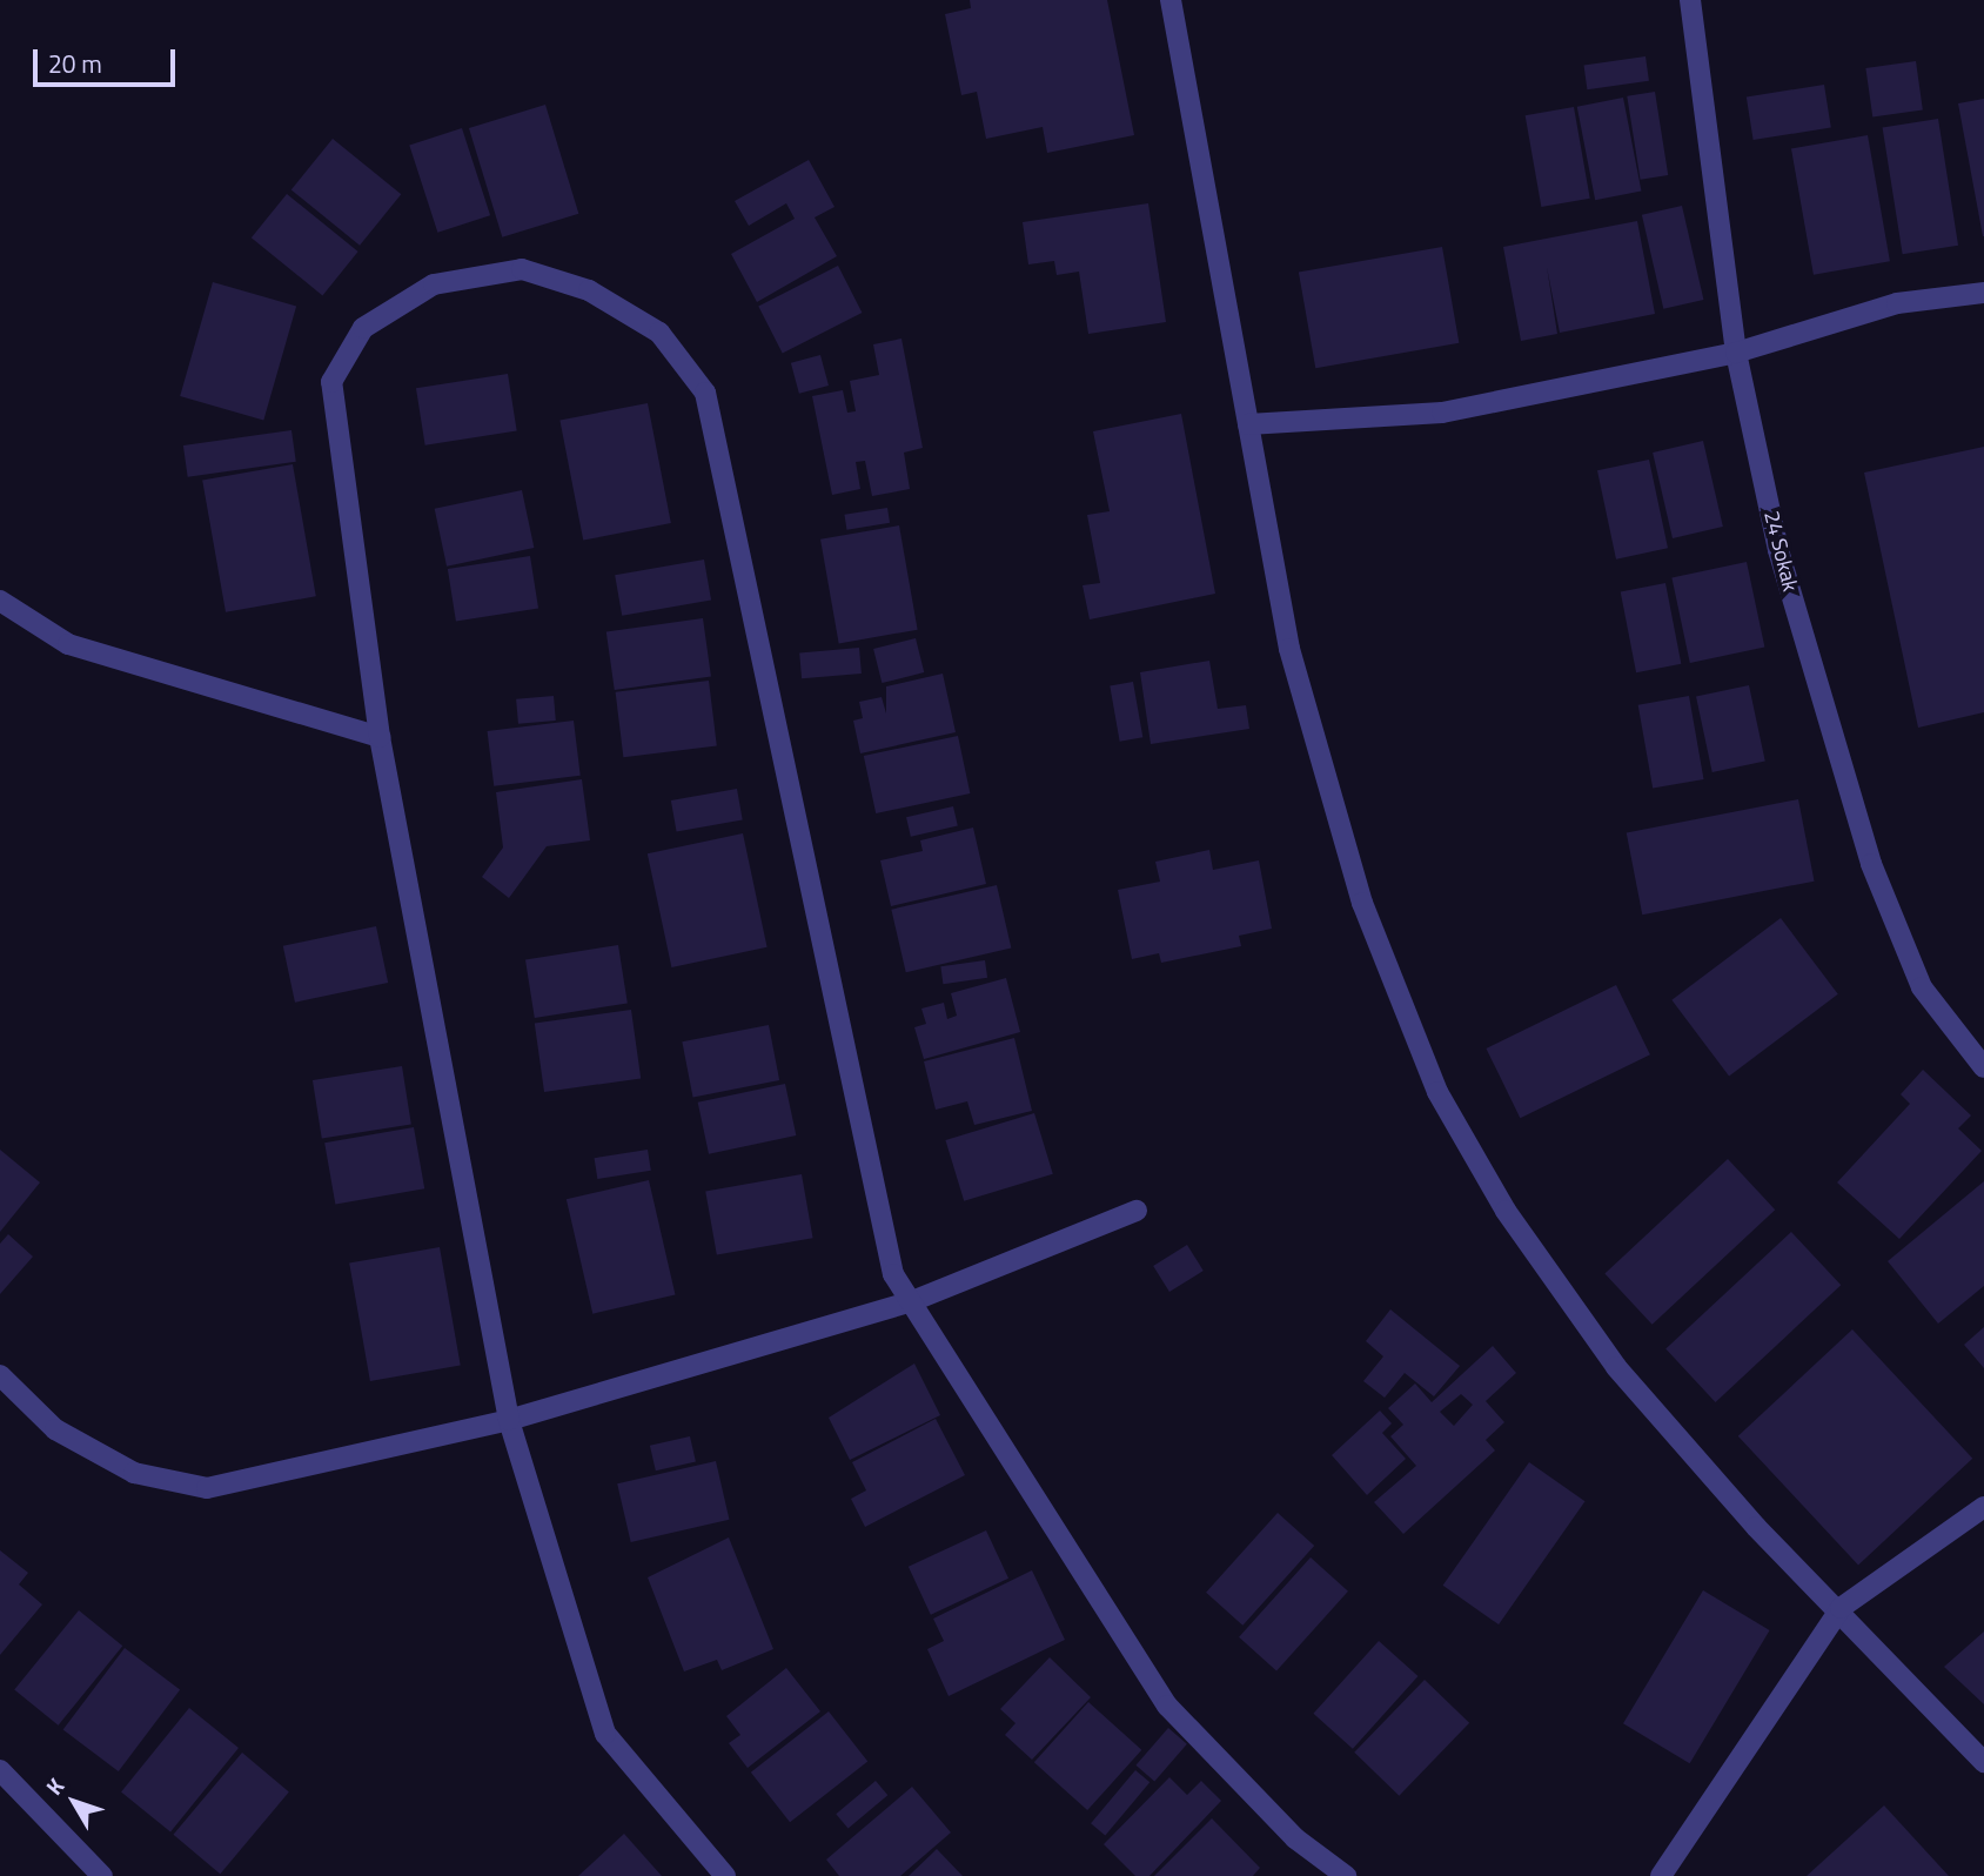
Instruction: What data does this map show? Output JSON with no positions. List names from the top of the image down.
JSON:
{
  "streets": {
    "street": ["24 Sokak"]
  },
  "scale_bar": "20 m",
  "north": "top left"
}
